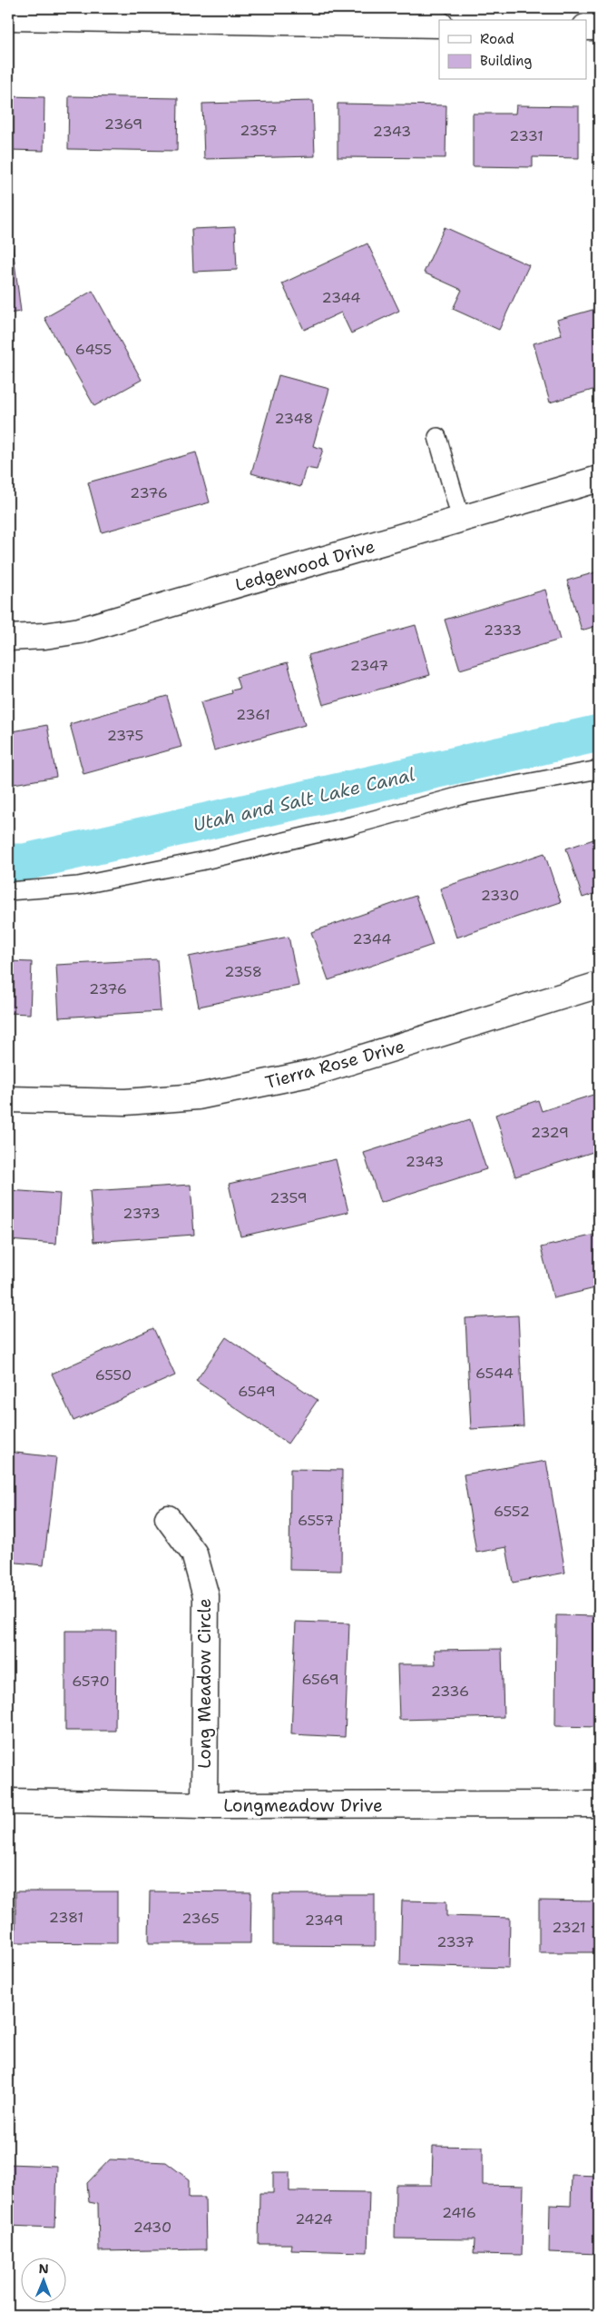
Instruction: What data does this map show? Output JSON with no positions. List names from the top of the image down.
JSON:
{
  "streets": {
    "street": [
      "Ledgewood Drive",
      "Tierra Rose Drive",
      "Long Meadow Circle",
      "Longmeadow Drive"
    ]
  },
  "crossings": [
    ["Long Meadow Circle", "Longmeadow Drive"]
  ],
  "water": ["Utah and Salt Lake Canal"],
  "house_numbers": [
    "2369",
    "2357",
    "2343",
    "2331",
    "2344",
    "6455",
    "2348",
    "2376",
    "2333",
    "2347",
    "2361",
    "2375",
    "2330",
    "2344",
    "2358",
    "2376",
    "2329",
    "2343",
    "2359",
    "2373",
    "6544",
    "6550",
    "6549",
    "6552",
    "6557",
    "6569",
    "6570",
    "2336",
    "2381",
    "2365",
    "2349",
    "2321",
    "2337",
    "2416",
    "2424",
    "2430"
  ],
  "legend": ["Road", "Building"],
  "north": "top"
}
